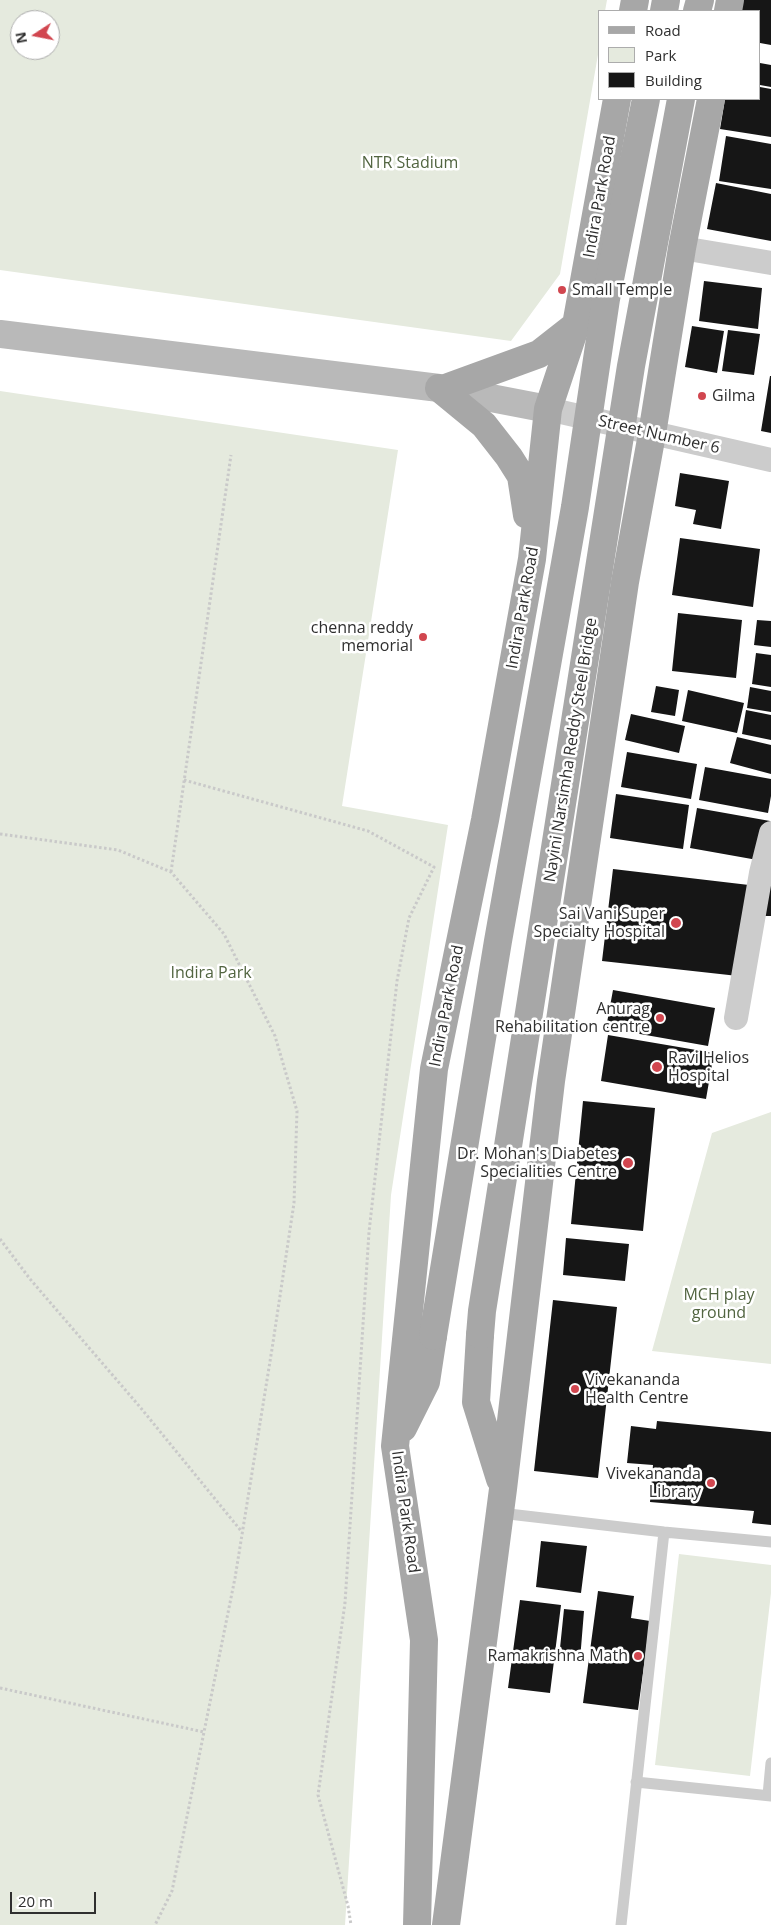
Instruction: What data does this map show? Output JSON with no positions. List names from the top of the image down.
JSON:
{
  "streets": {
    "main road": ["Indira Park Road", "Nayini Narsimha Reddy Steel Bridge"],
    "street": ["Street Number 6"]
  },
  "crossings": [
    ["Indira Park Road", "Street Number 6"]
  ],
  "parks": ["NTR Stadium", "Indira Park", "MCH play ground"],
  "places": [
    "Small Temple",
    "Gilma",
    "chenna reddy memorial",
    "Sai Vani Super Specialty Hospital",
    "Anurag Rehabilitation centre",
    "Ravi Helios Hospital",
    "Dr. Mohan's Diabetes Specialities Centre",
    "Vivekananda Health Centre",
    "Vivekananda Library",
    "Ramakrishna Math"
  ],
  "legend": ["Road", "Park", "Building"],
  "scale_bar": "20 m",
  "north": "left"
}
